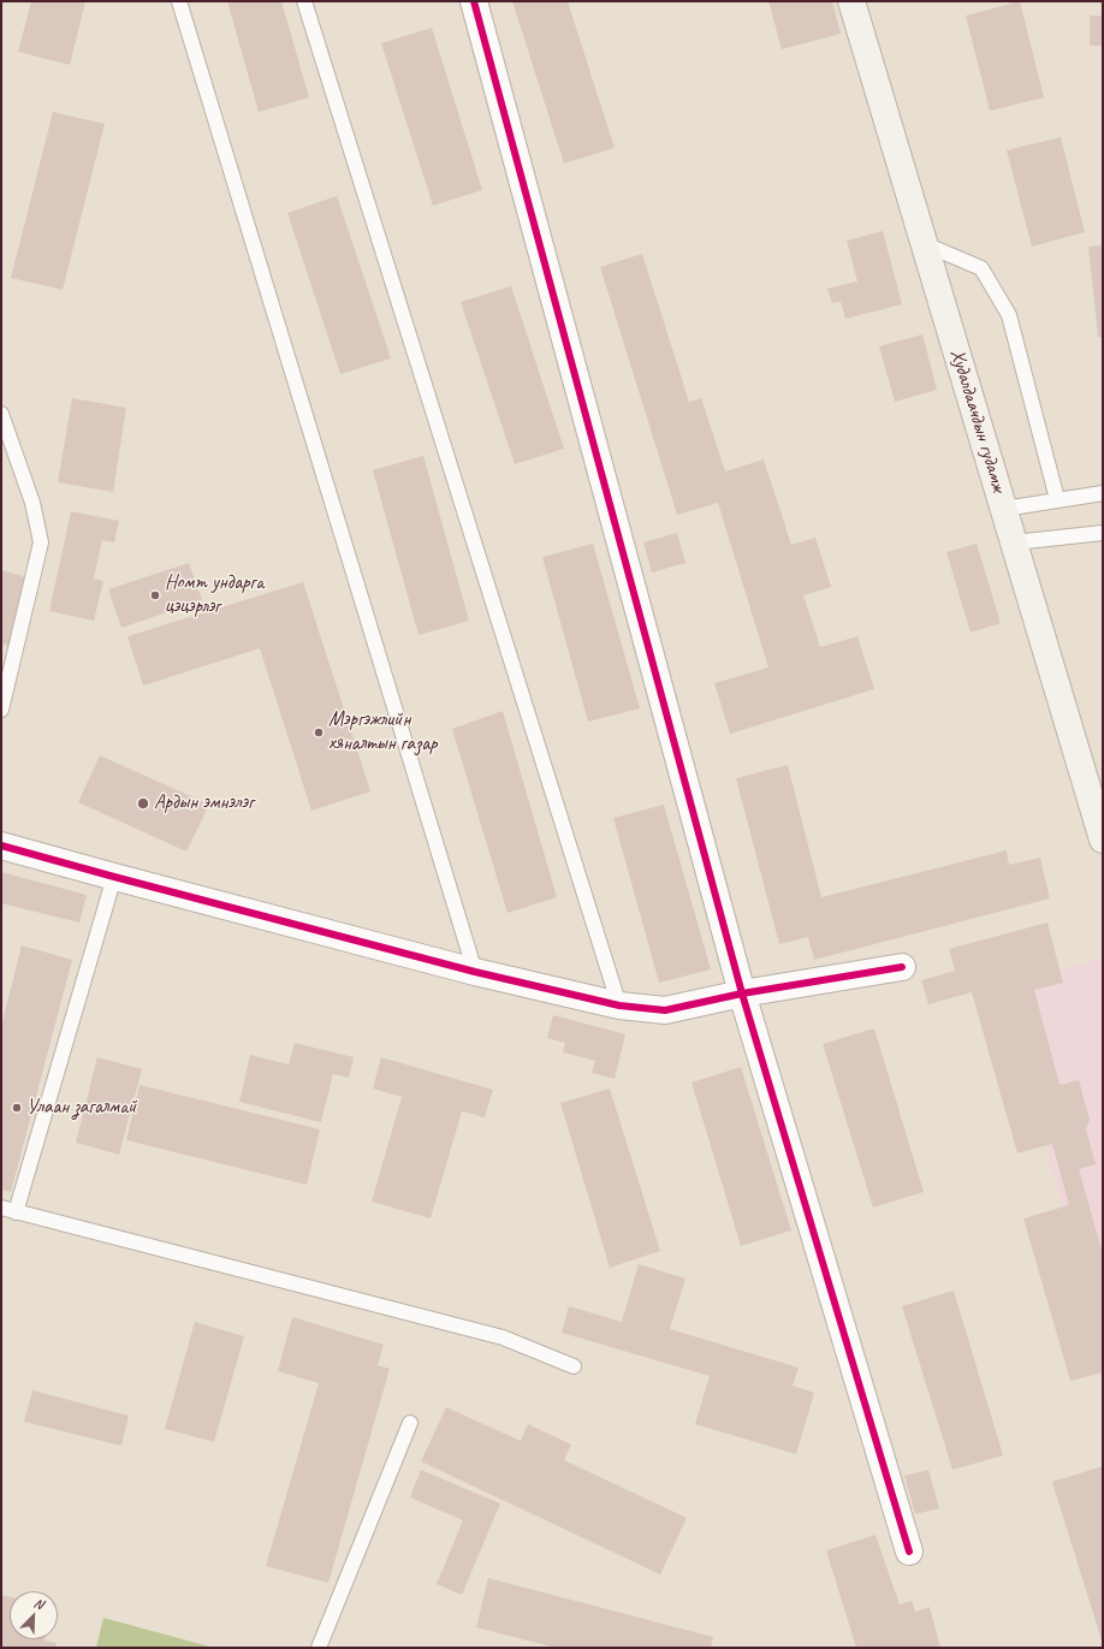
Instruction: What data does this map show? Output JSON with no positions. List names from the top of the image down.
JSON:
{
  "streets": {
    "main road": ["Худалдаачдын гудамж"]
  },
  "places": [
    "Номт ундарга цэцэрлэг",
    "Мэргэжлийн хяналтын газар",
    "Ардын эмнэлэг",
    "Улаан загалмай"
  ],
  "north": "top right"
}
